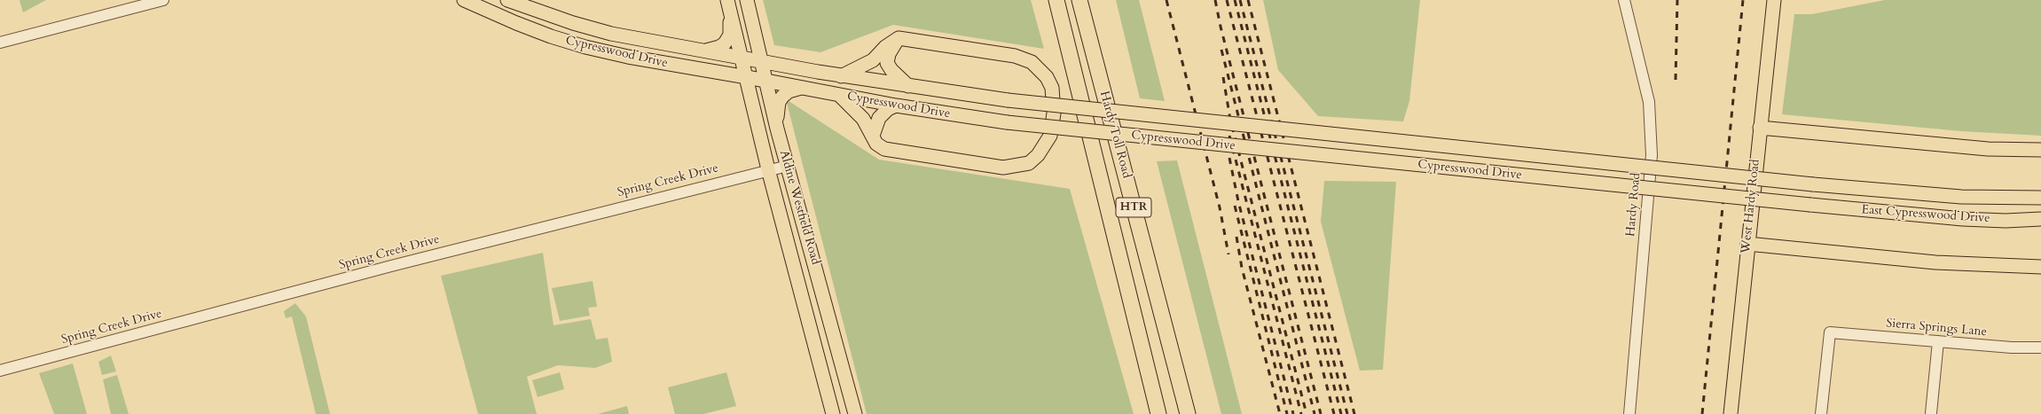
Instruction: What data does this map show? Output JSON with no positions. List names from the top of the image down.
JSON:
{
  "streets": {
    "highway": ["Hardy Toll Road", "HTR"],
    "main road": [
      "Cypresswood Drive",
      "West Hardy Road",
      "Aldine Westfield Road",
      "East Cypresswood Drive"
    ],
    "street": ["Spring Creek Drive", "Hardy Road", "Sierra Springs Lane"]
  },
  "crossings": [
    ["Cypresswood Drive", "Aldine Westfield Road"],
    ["Cypresswood Drive", "East Cypresswood Drive"],
    ["Spring Creek Drive", "Aldine Westfield Road"]
  ]
}
